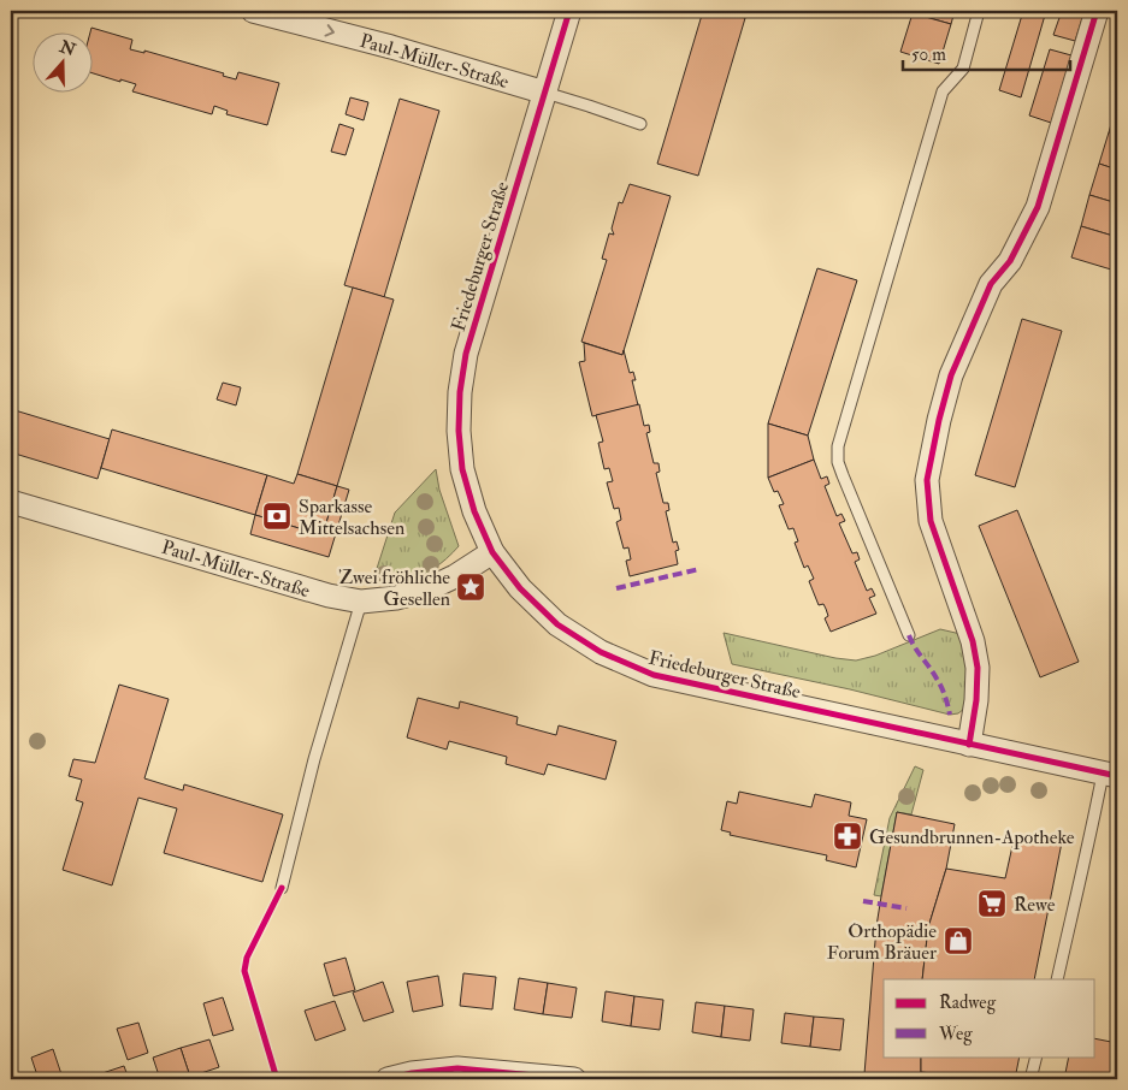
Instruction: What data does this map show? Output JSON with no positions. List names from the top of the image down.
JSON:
{
  "streets": {
    "street": ["Paul-Müller-Straße", "Friedeburger Straße"]
  },
  "crossings": [
    ["Paul-Müller-Straße", "Friedeburger Straße"]
  ],
  "one_way": ["Paul-Müller-Straße"],
  "places": {
    "bank": ["Sparkasse Mittelsachsen"],
    "place": ["Zwei fröhliche Gesellen"],
    "pharmacy": ["Gesundbrunnen-Apotheke"],
    "supermarket": ["Rewe"],
    "shop": ["Orthopädie Forum Bräuer"]
  },
  "legend": ["Radweg", "Weg"],
  "scale_bar": "50 m",
  "north": "top"
}
